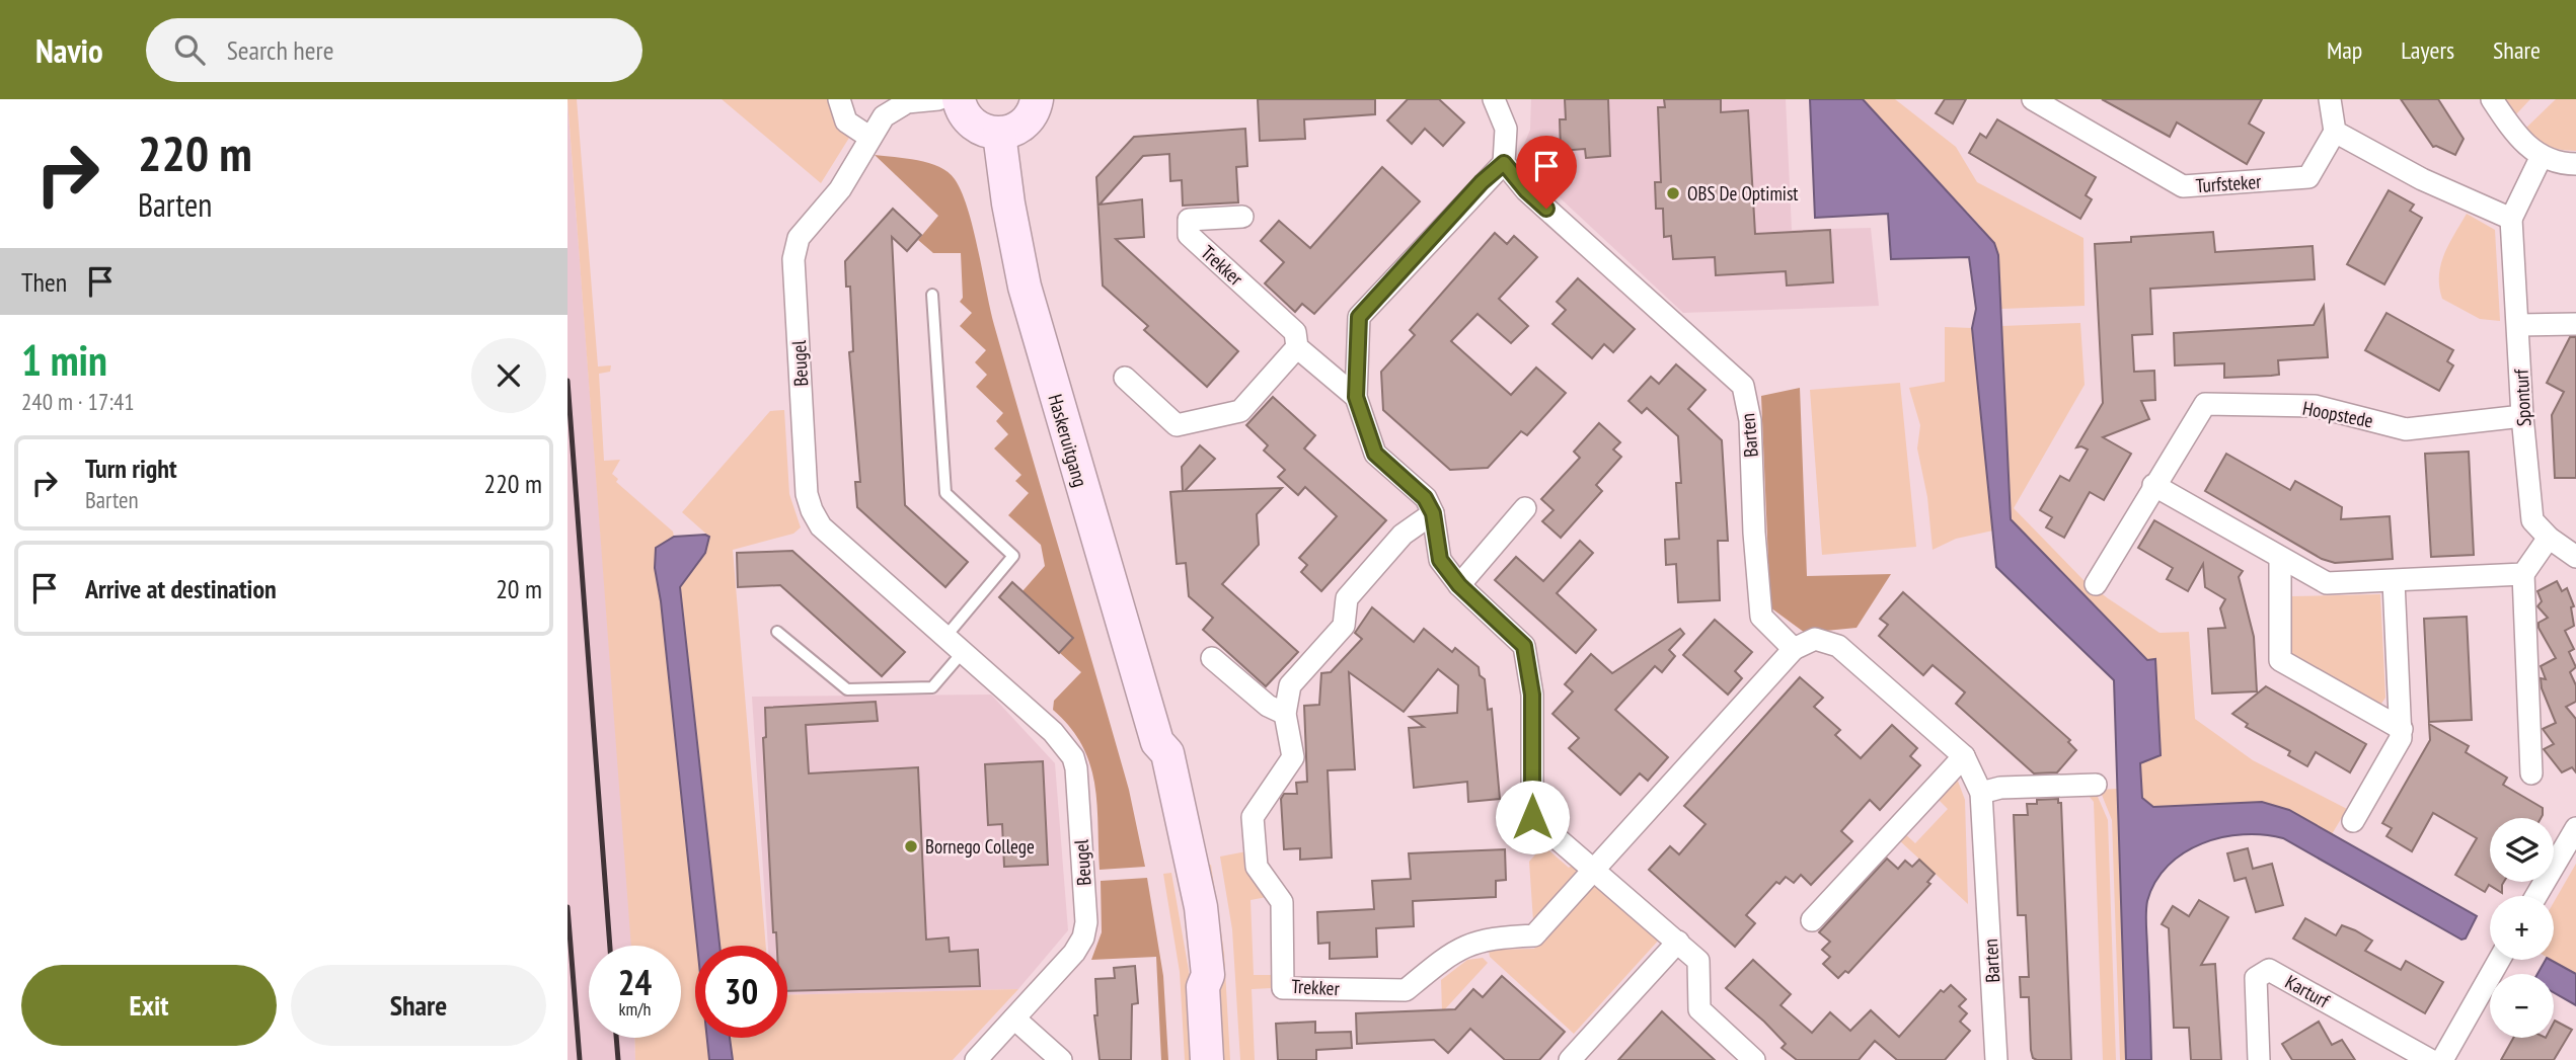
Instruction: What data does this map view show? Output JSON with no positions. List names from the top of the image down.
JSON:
{
  "streets": {
    "main road": ["Haskeruitgang"],
    "street": [
      "Turfsteker",
      "Trekker",
      "Beugel",
      "Sponturf",
      "Hoopstede",
      "Barten",
      "Karturf"
    ]
  },
  "crossings": [
    ["Trekker", "Barten"],
    ["Sponturf", "Hoopstede"]
  ],
  "places": ["OBS De Optimist", "Bornego College"],
  "page": {
    "header": "Navio",
    "search": "Search here",
    "nav": ["Map", "Layers", "Share"],
    "turn": ["220 m", "Barten"],
    "then": "Then",
    "heading": ["1 min", "240 m · 17:41"],
    "list": [
      {
        "name": "Turn right",
        "note": "Barten",
        "value": "220 m"
      },
      {
        "name": "Arrive at destination",
        "value": "20 m"
      }
    ],
    "map_buttons": ["+", "−"],
    "speed": "24 km/h",
    "limit": "30",
    "buttons": ["Exit", "Share"]
  }
}
